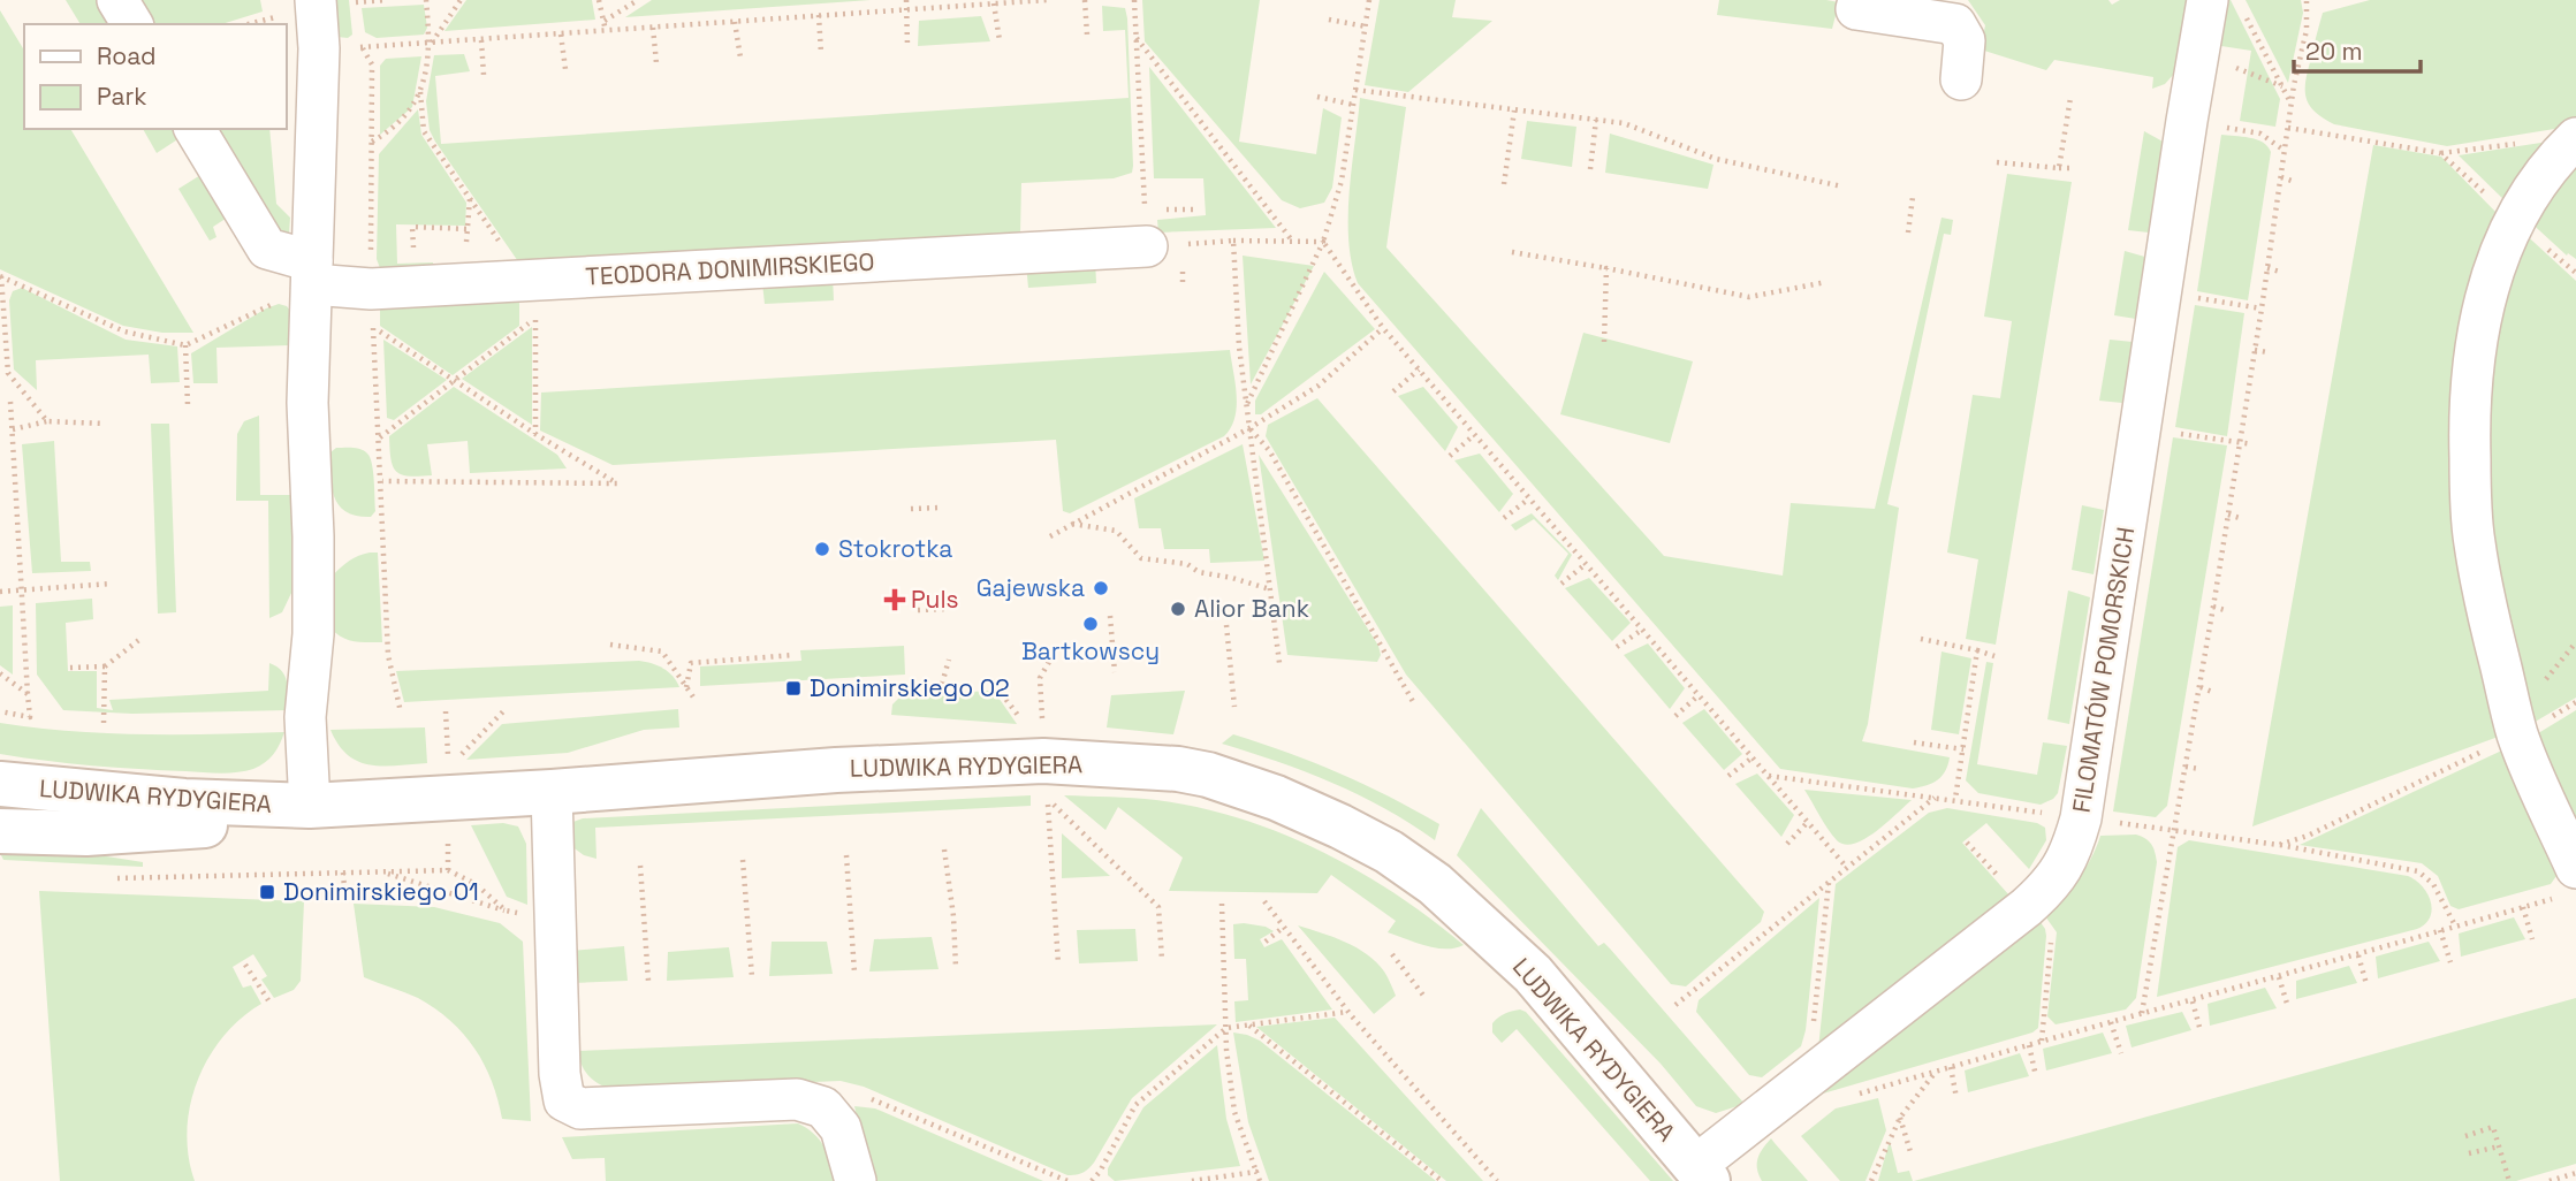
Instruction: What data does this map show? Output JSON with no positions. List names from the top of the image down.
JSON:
{
  "streets": {
    "street": ["TEODORA DONIMIRSKIEGO", "FILOMATÓW POMORSKICH", "LUDWIKA RYDYGIERA"]
  },
  "crossings": [
    ["FILOMATÓW POMORSKICH", "LUDWIKA RYDYGIERA"]
  ],
  "places": {
    "other": [
      "Stokrotka",
      "Gajewska",
      "Alior Bank",
      "Bartkowscy"
    ],
    "health": ["Puls"],
    "transit": ["Donimirskiego 02", "Donimirskiego 01"]
  },
  "legend": ["Road", "Park"],
  "scale_bar": "20 m"
}
